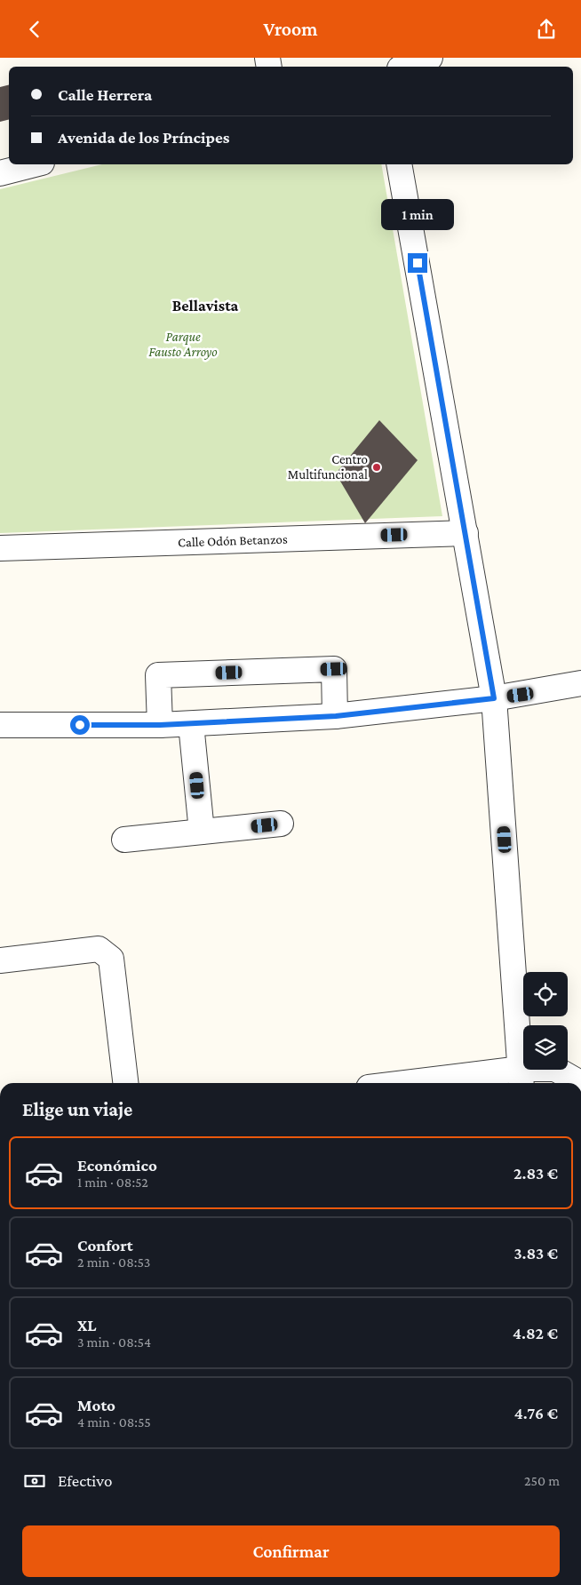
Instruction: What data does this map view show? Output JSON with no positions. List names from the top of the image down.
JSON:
{
  "streets": {
    "street": ["Calle Odón Betanzos"]
  },
  "districts": ["Bellavista"],
  "parks": ["Parque Fausto Arroyo"],
  "places": ["Centro Multifuncional"],
  "page": {
    "header": "Vroom",
    "banner": ["Calle Herrera", "Avenida de los Príncipes"],
    "bubble": "1 min",
    "heading": "Elige un viaje",
    "list": [
      {
        "name": "Económico",
        "note": "1 min · 08:52",
        "value": "2.83 €"
      },
      {
        "name": "Confort",
        "note": "2 min · 08:53",
        "value": "3.83 €"
      },
      {
        "name": "XL",
        "note": "3 min · 08:54",
        "value": "4.82 €"
      },
      {
        "name": "Moto",
        "note": "4 min · 08:55",
        "value": "4.76 €"
      }
    ],
    "pay": ["Efectivo", "250 m"],
    "buttons": "Confirmar"
  }
}
